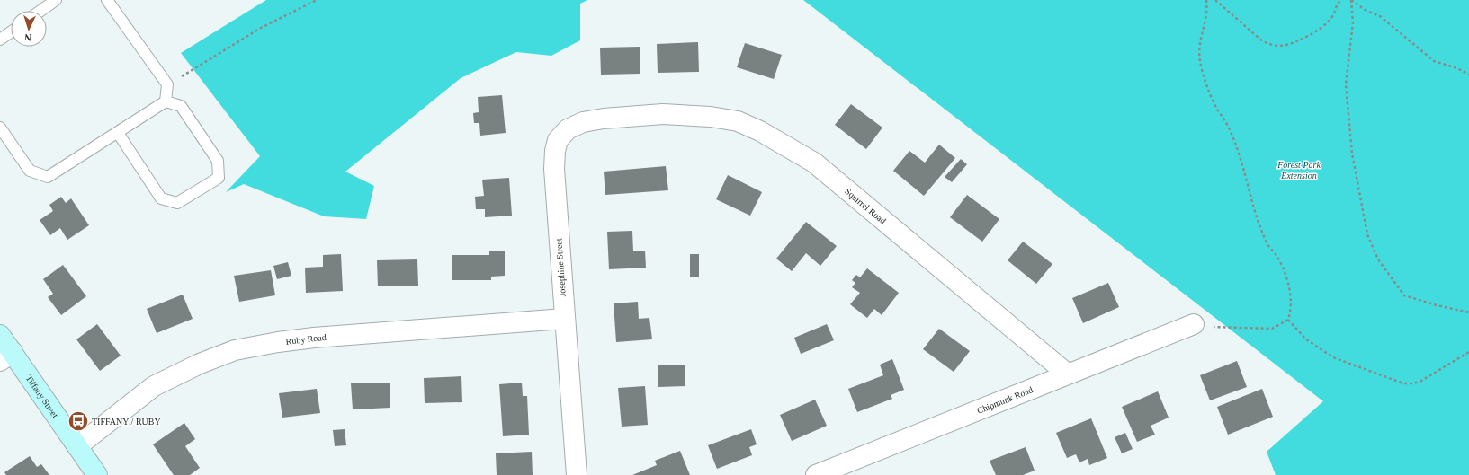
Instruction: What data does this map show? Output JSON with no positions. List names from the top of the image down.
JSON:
{
  "streets": {
    "main road": ["Tiffany Street"],
    "street": [
      "Squirrel Road",
      "Josephine Street",
      "Ruby Road",
      "Chipmunk Road"
    ]
  },
  "crossings": [
    ["Squirrel Road", "Josephine Street"],
    ["Squirrel Road", "Chipmunk Road"],
    ["Josephine Street", "Ruby Road"],
    ["Ruby Road", "Tiffany Street"]
  ],
  "parks": ["Forest Park Extension"],
  "places": {
    "bus stop": ["TIFFANY / RUBY"]
  },
  "north": "bottom"
}
